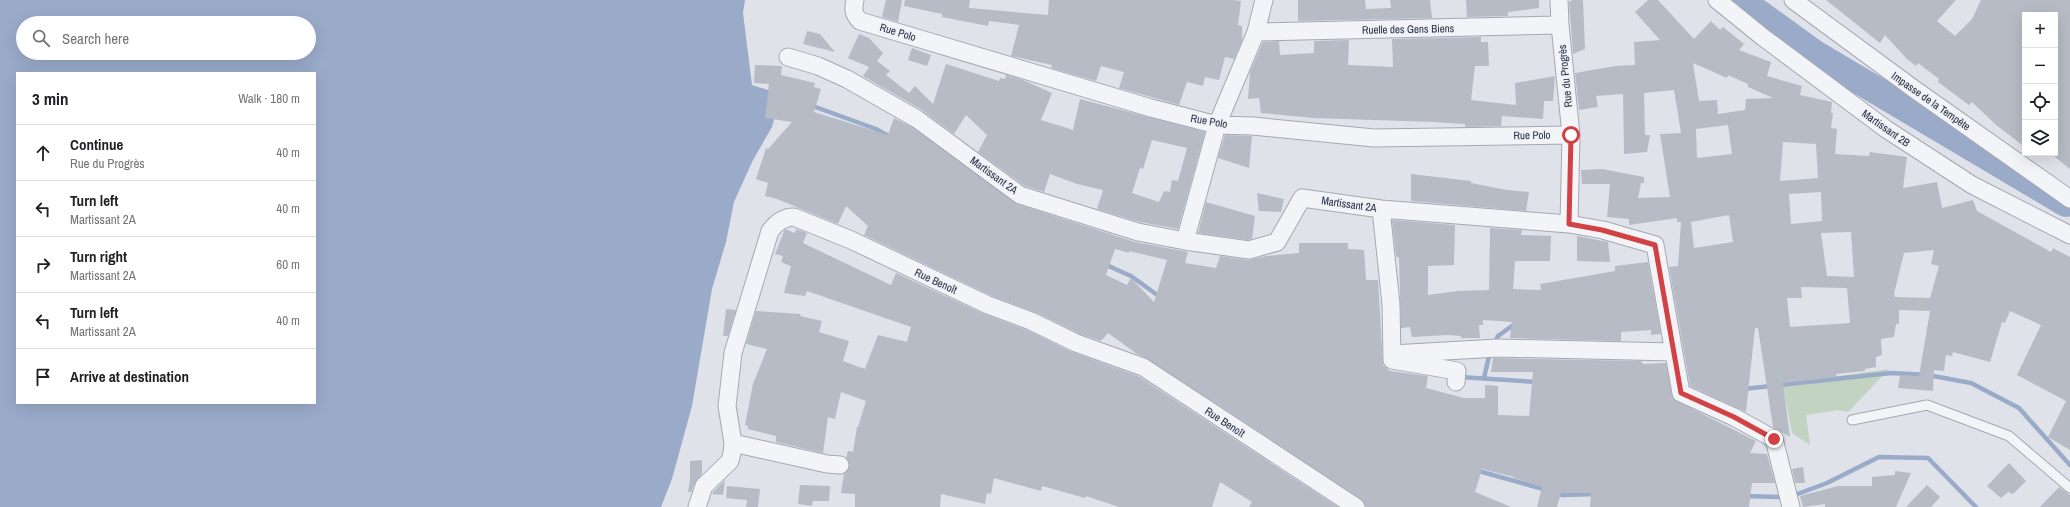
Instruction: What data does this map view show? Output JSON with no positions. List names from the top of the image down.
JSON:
{
  "streets": {
    "street": [
      "Ruelle des Gens Biens",
      "Rue Polo",
      "Rue du Progrès",
      "Impasse de la Tempête",
      "Martissant 2B",
      "Martissant 2A",
      "Rue Benoît"
    ]
  },
  "crossings": [
    ["Ruelle des Gens Biens", "Rue du Progrès"],
    ["Rue Polo", "Rue du Progrès"],
    ["Rue du Progrès", "Martissant 2A"]
  ],
  "page": {
    "map_buttons": ["+", "−"],
    "search": "Search here",
    "heading": ["3 min", "Walk · 180 m"],
    "list": [
      ["Continue", "Rue du Progrès", "40 m"],
      ["Turn left", "Martissant 2A", "40 m"],
      ["Turn right", "Martissant 2A", "60 m"],
      ["Turn left", "Martissant 2A", "40 m"],
      "Arrive at destination"
    ]
  }
}
